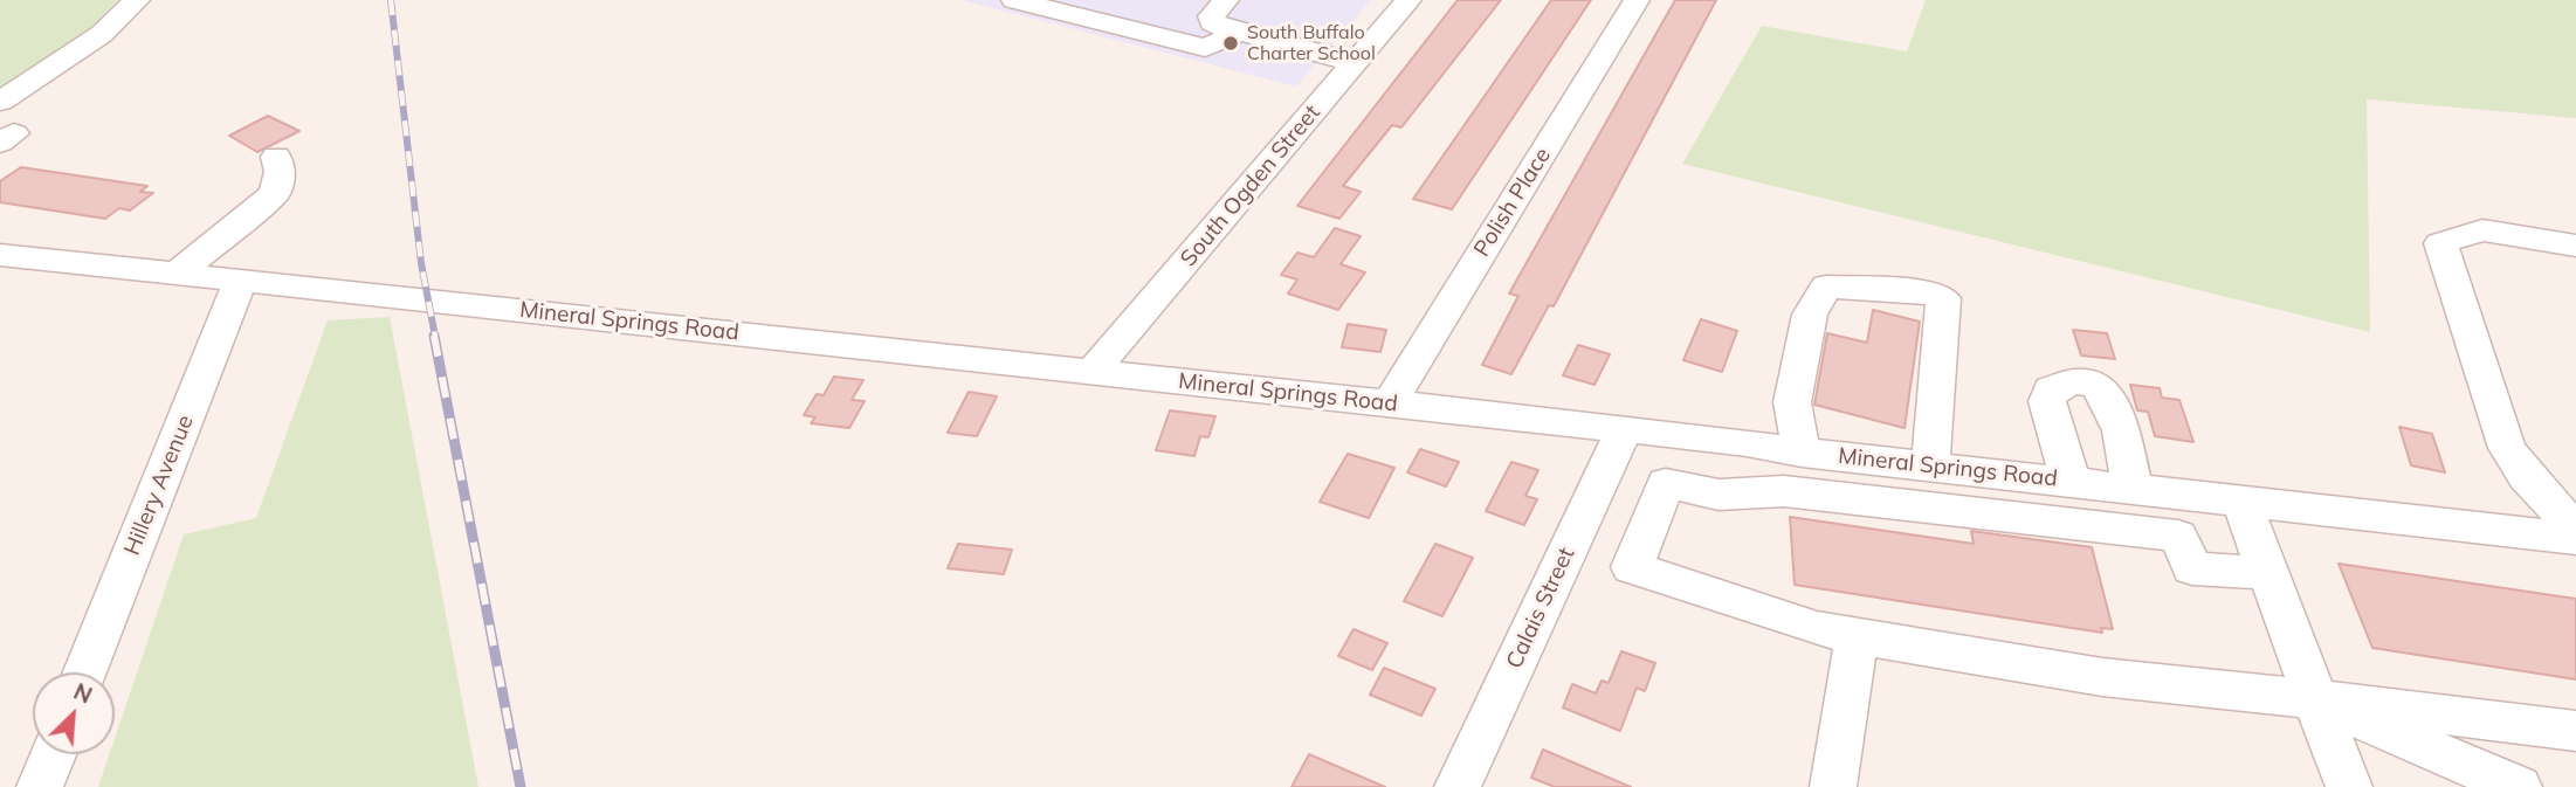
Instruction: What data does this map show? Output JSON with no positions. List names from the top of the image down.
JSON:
{
  "streets": {
    "street": [
      "South Ogden Street",
      "Polish Place",
      "Mineral Springs Road",
      "Hillery Avenue",
      "Calais Street"
    ]
  },
  "crossings": [
    ["South Ogden Street", "Mineral Springs Road"],
    ["Polish Place", "Mineral Springs Road"],
    ["Mineral Springs Road", "Hillery Avenue"],
    ["Mineral Springs Road", "Calais Street"]
  ],
  "places": ["South Buffalo Charter School"],
  "north": "top right"
}
